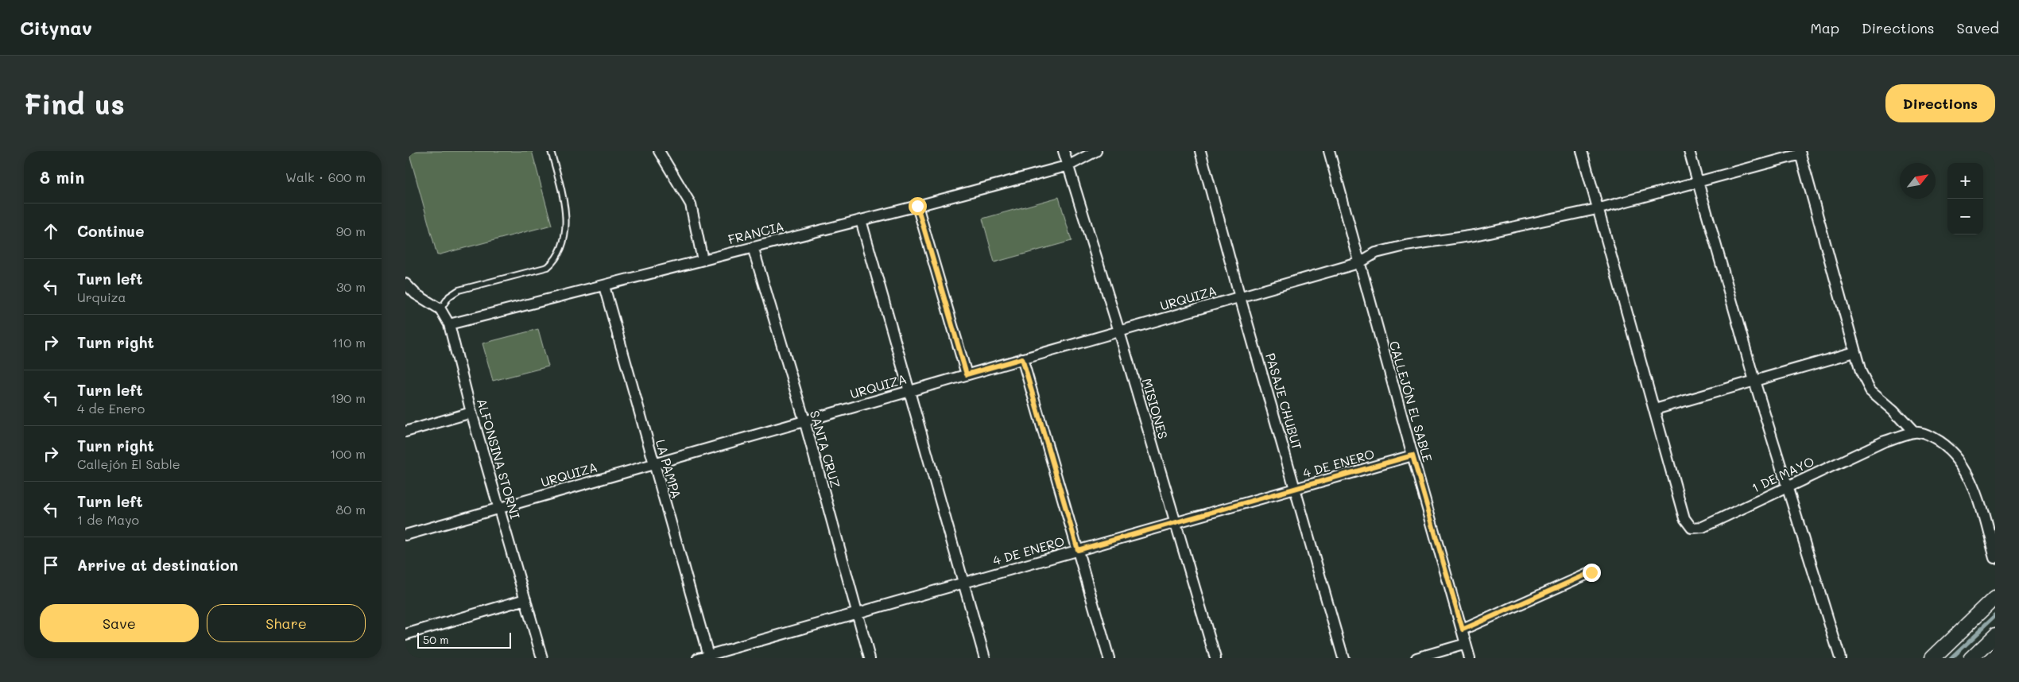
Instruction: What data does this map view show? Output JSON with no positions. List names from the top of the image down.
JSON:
{
  "streets": {
    "street": [
      "FRANCIA",
      "URQUIZA",
      "PASAJE CHUBUT",
      "CALLEJÓN EL SABLE",
      "MISIONES",
      "SANTA CRUZ",
      "ALFONSINA STORNI",
      "4 DE ENERO",
      "LA PAMPA",
      "1 DE MAYO"
    ]
  },
  "crossings": [
    ["FRANCIA", "MISIONES"],
    ["FRANCIA", "SANTA CRUZ"],
    ["FRANCIA", "ALFONSINA STORNI"],
    ["FRANCIA", "LA PAMPA"],
    ["URQUIZA", "PASAJE CHUBUT"],
    ["URQUIZA", "CALLEJÓN EL SABLE"],
    ["URQUIZA", "MISIONES"],
    ["URQUIZA", "SANTA CRUZ"],
    ["URQUIZA", "ALFONSINA STORNI"],
    ["URQUIZA", "LA PAMPA"],
    ["PASAJE CHUBUT", "4 DE ENERO"],
    ["CALLEJÓN EL SABLE", "4 DE ENERO"],
    ["MISIONES", "4 DE ENERO"],
    ["SANTA CRUZ", "4 DE ENERO"],
    ["4 DE ENERO", "LA PAMPA"]
  ],
  "scale_bar": "50 m",
  "north": "top right",
  "page": {
    "header": "Citynav",
    "nav": ["Map", "Directions", "Saved"],
    "buttons": [
      "Directions",
      ["Save", "Share"]
    ],
    "title": "Find us",
    "heading": ["8 min", "Walk · 600 m"],
    "map_buttons": ["+", "−"],
    "list": [
      ["Continue", "90 m"],
      ["Turn left", "Urquiza", "30 m"],
      ["Turn right", "110 m"],
      ["Turn left", "4 de Enero", "190 m"],
      ["Turn right", "Callejón El Sable", "100 m"],
      ["Turn left", "1 de Mayo", "80 m"],
      "Arrive at destination"
    ],
    "scale": "50 m"
  }
}
